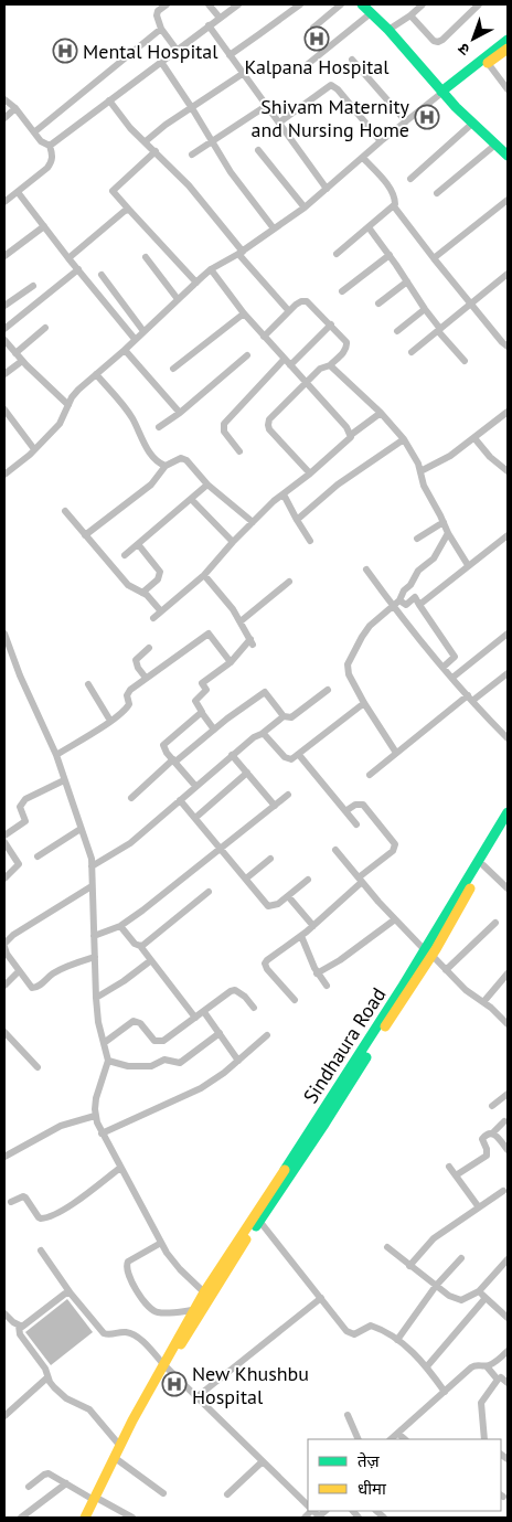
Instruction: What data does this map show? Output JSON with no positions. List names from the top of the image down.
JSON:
{
  "streets": {
    "street": ["Sindhaura Road"]
  },
  "places": {
    "hospital": [
      "Kalpana Hospital",
      "Mental Hospital",
      "Shivam Maternity and Nursing Home",
      "New Khushbu Hospital"
    ]
  },
  "legend": ["तेज़", "धीमा"],
  "north": "bottom left"
}
